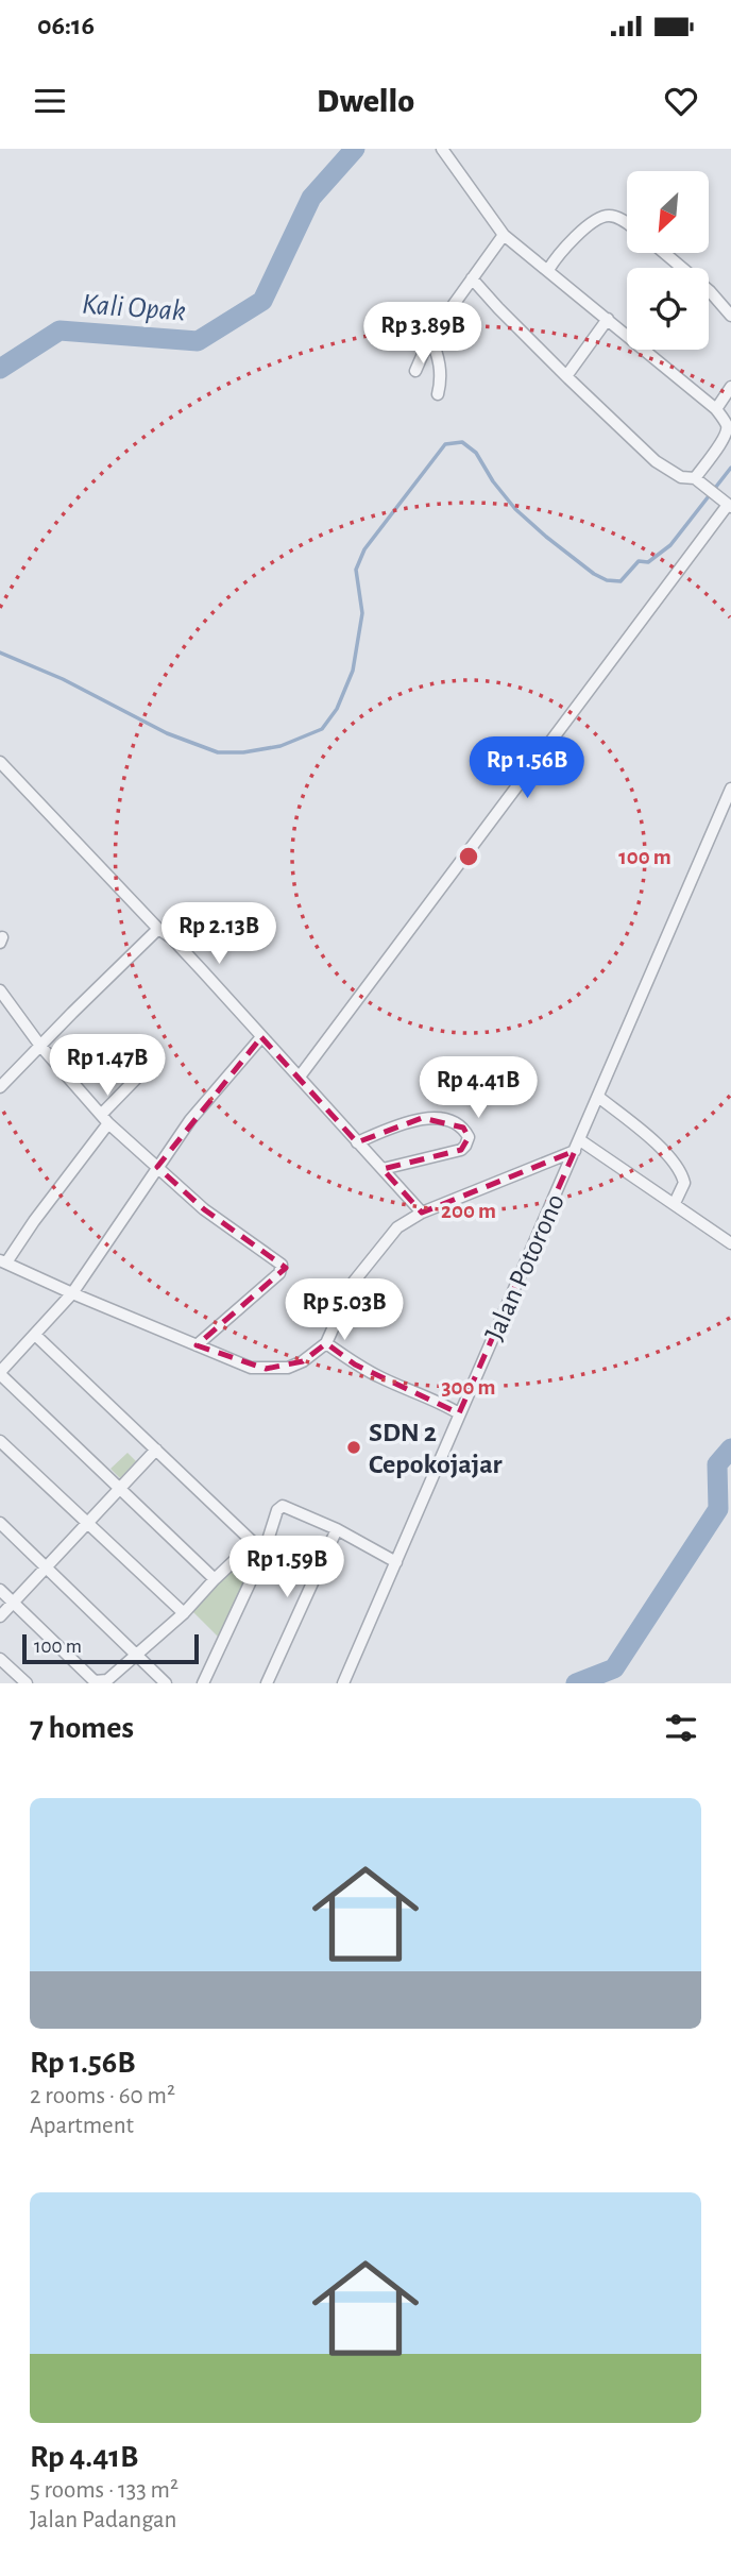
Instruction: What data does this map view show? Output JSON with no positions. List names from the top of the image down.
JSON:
{
  "streets": {
    "street": ["Jalan Potorono"]
  },
  "water": ["Kali Opak"],
  "places": ["SDN 2 Cepokojajar"],
  "scale_bar": "100 m",
  "north": "bottom left",
  "page": {
    "status": "06:16",
    "header": "Dwello",
    "price": [
      "Rp 3.89B",
      "Rp 1.56B",
      "Rp 2.13B",
      "Rp 1.47B",
      "Rp 4.41B",
      "Rp 5.03B",
      "Rp 1.59B"
    ],
    "scale": "100 m",
    "heading": "7 homes",
    "list": [
      {
        "name": "Rp 1.56B",
        "note": "2 rooms · 60 m² · Apartment"
      },
      {
        "name": "Rp 4.41B",
        "note": "5 rooms · 133 m² · Jalan Padangan"
      }
    ]
  },
  "rings": ["100 m", "200 m", "300 m"]
}
